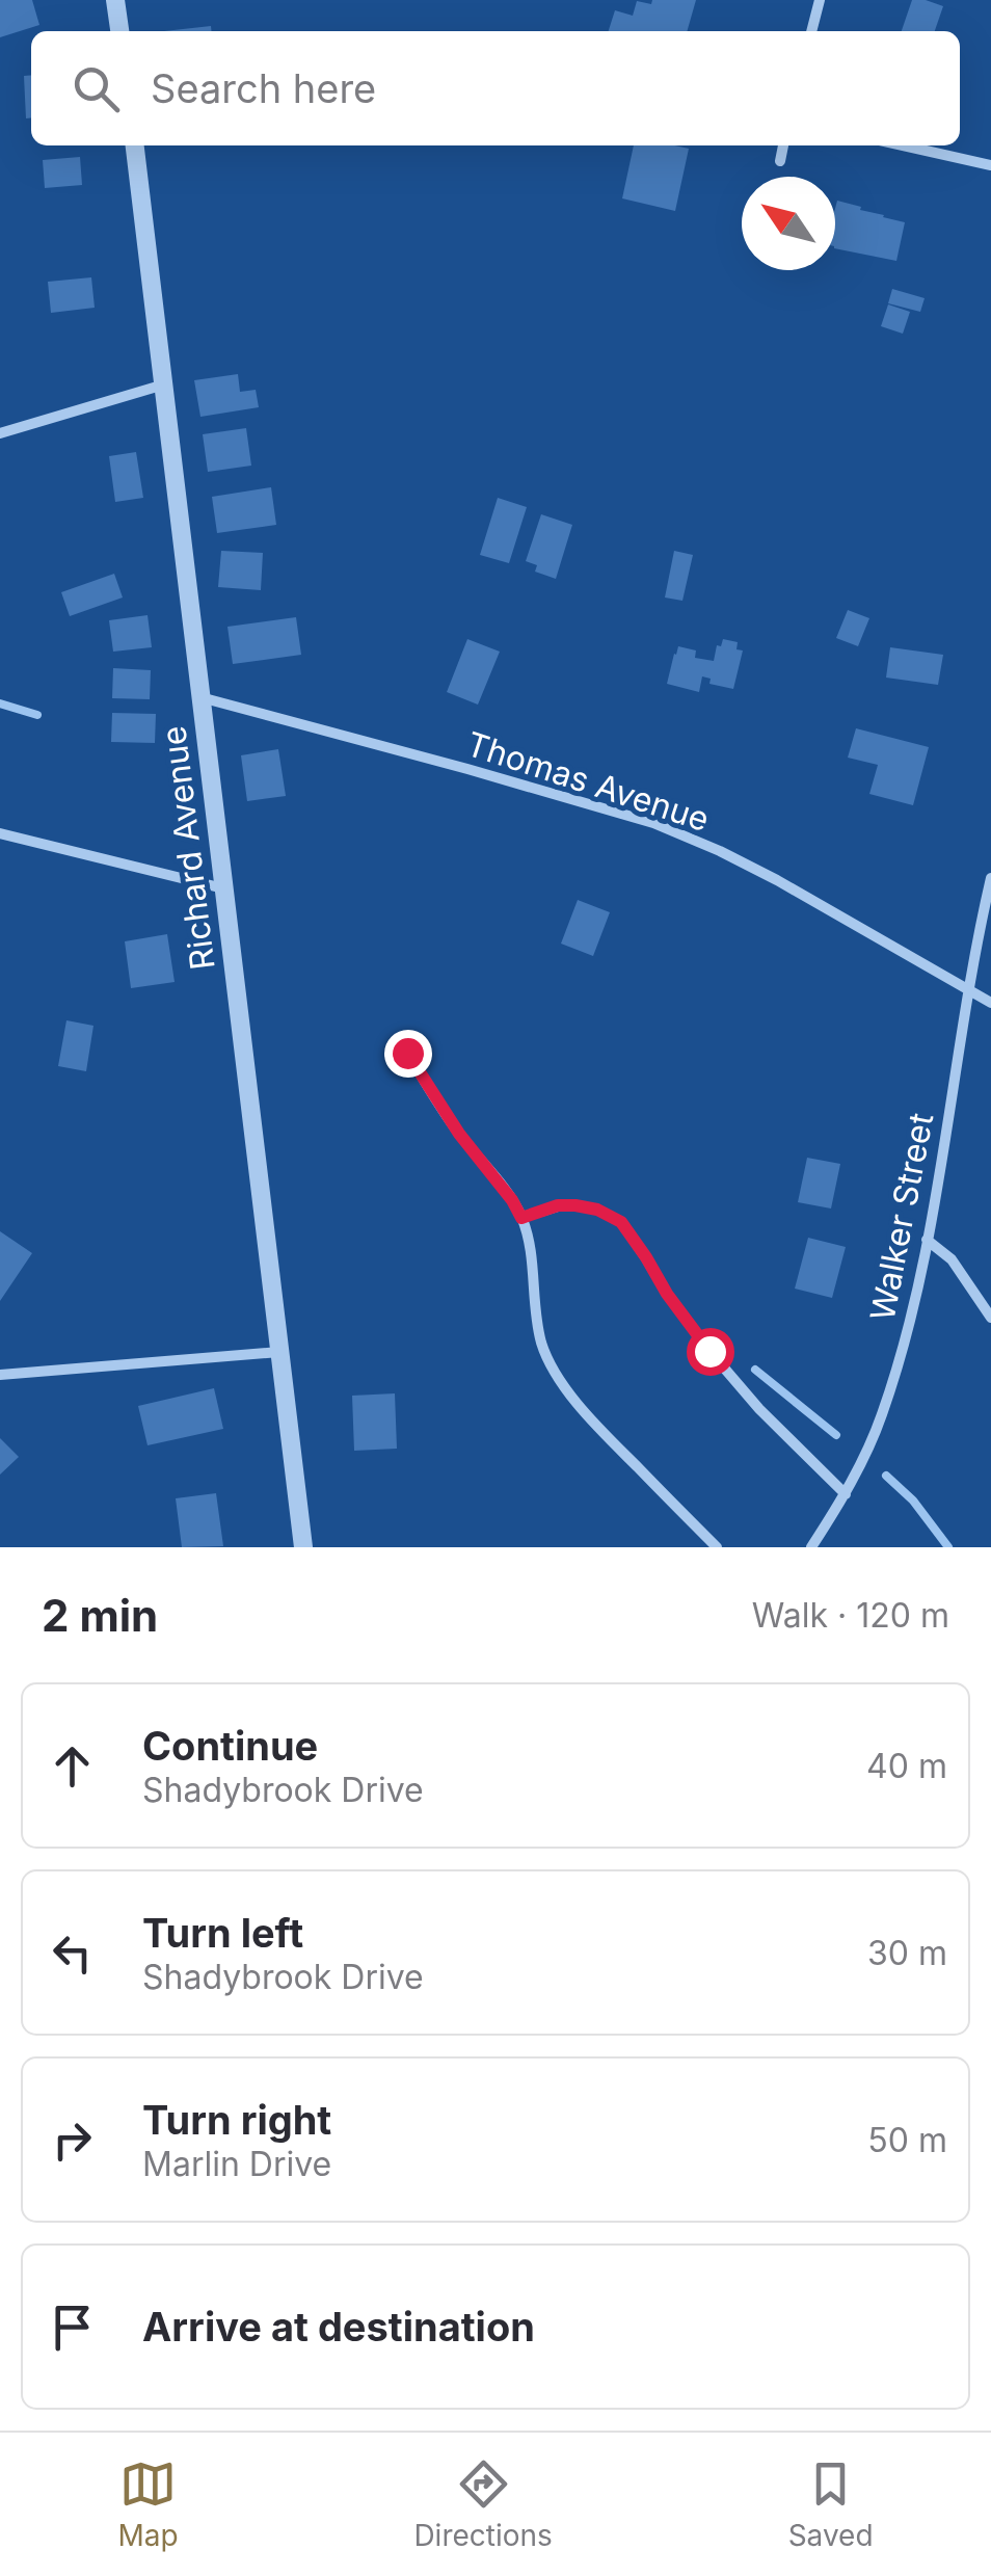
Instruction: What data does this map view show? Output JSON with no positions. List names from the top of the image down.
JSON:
{
  "streets": {
    "street": ["Thomas Avenue", "Richard Avenue", "Walker Street"]
  },
  "crossings": [
    ["Thomas Avenue", "Richard Avenue"],
    ["Thomas Avenue", "Walker Street"]
  ],
  "north": "top left",
  "page": {
    "search": "Search here",
    "heading": ["2 min", "Walk · 120 m"],
    "list": [
      ["Continue", "Shadybrook Drive", "40 m"],
      ["Turn left", "Shadybrook Drive", "30 m"],
      ["Turn right", "Marlin Drive", "50 m"],
      "Arrive at destination"
    ],
    "nav": ["Map", "Directions", "Saved"]
  }
}
